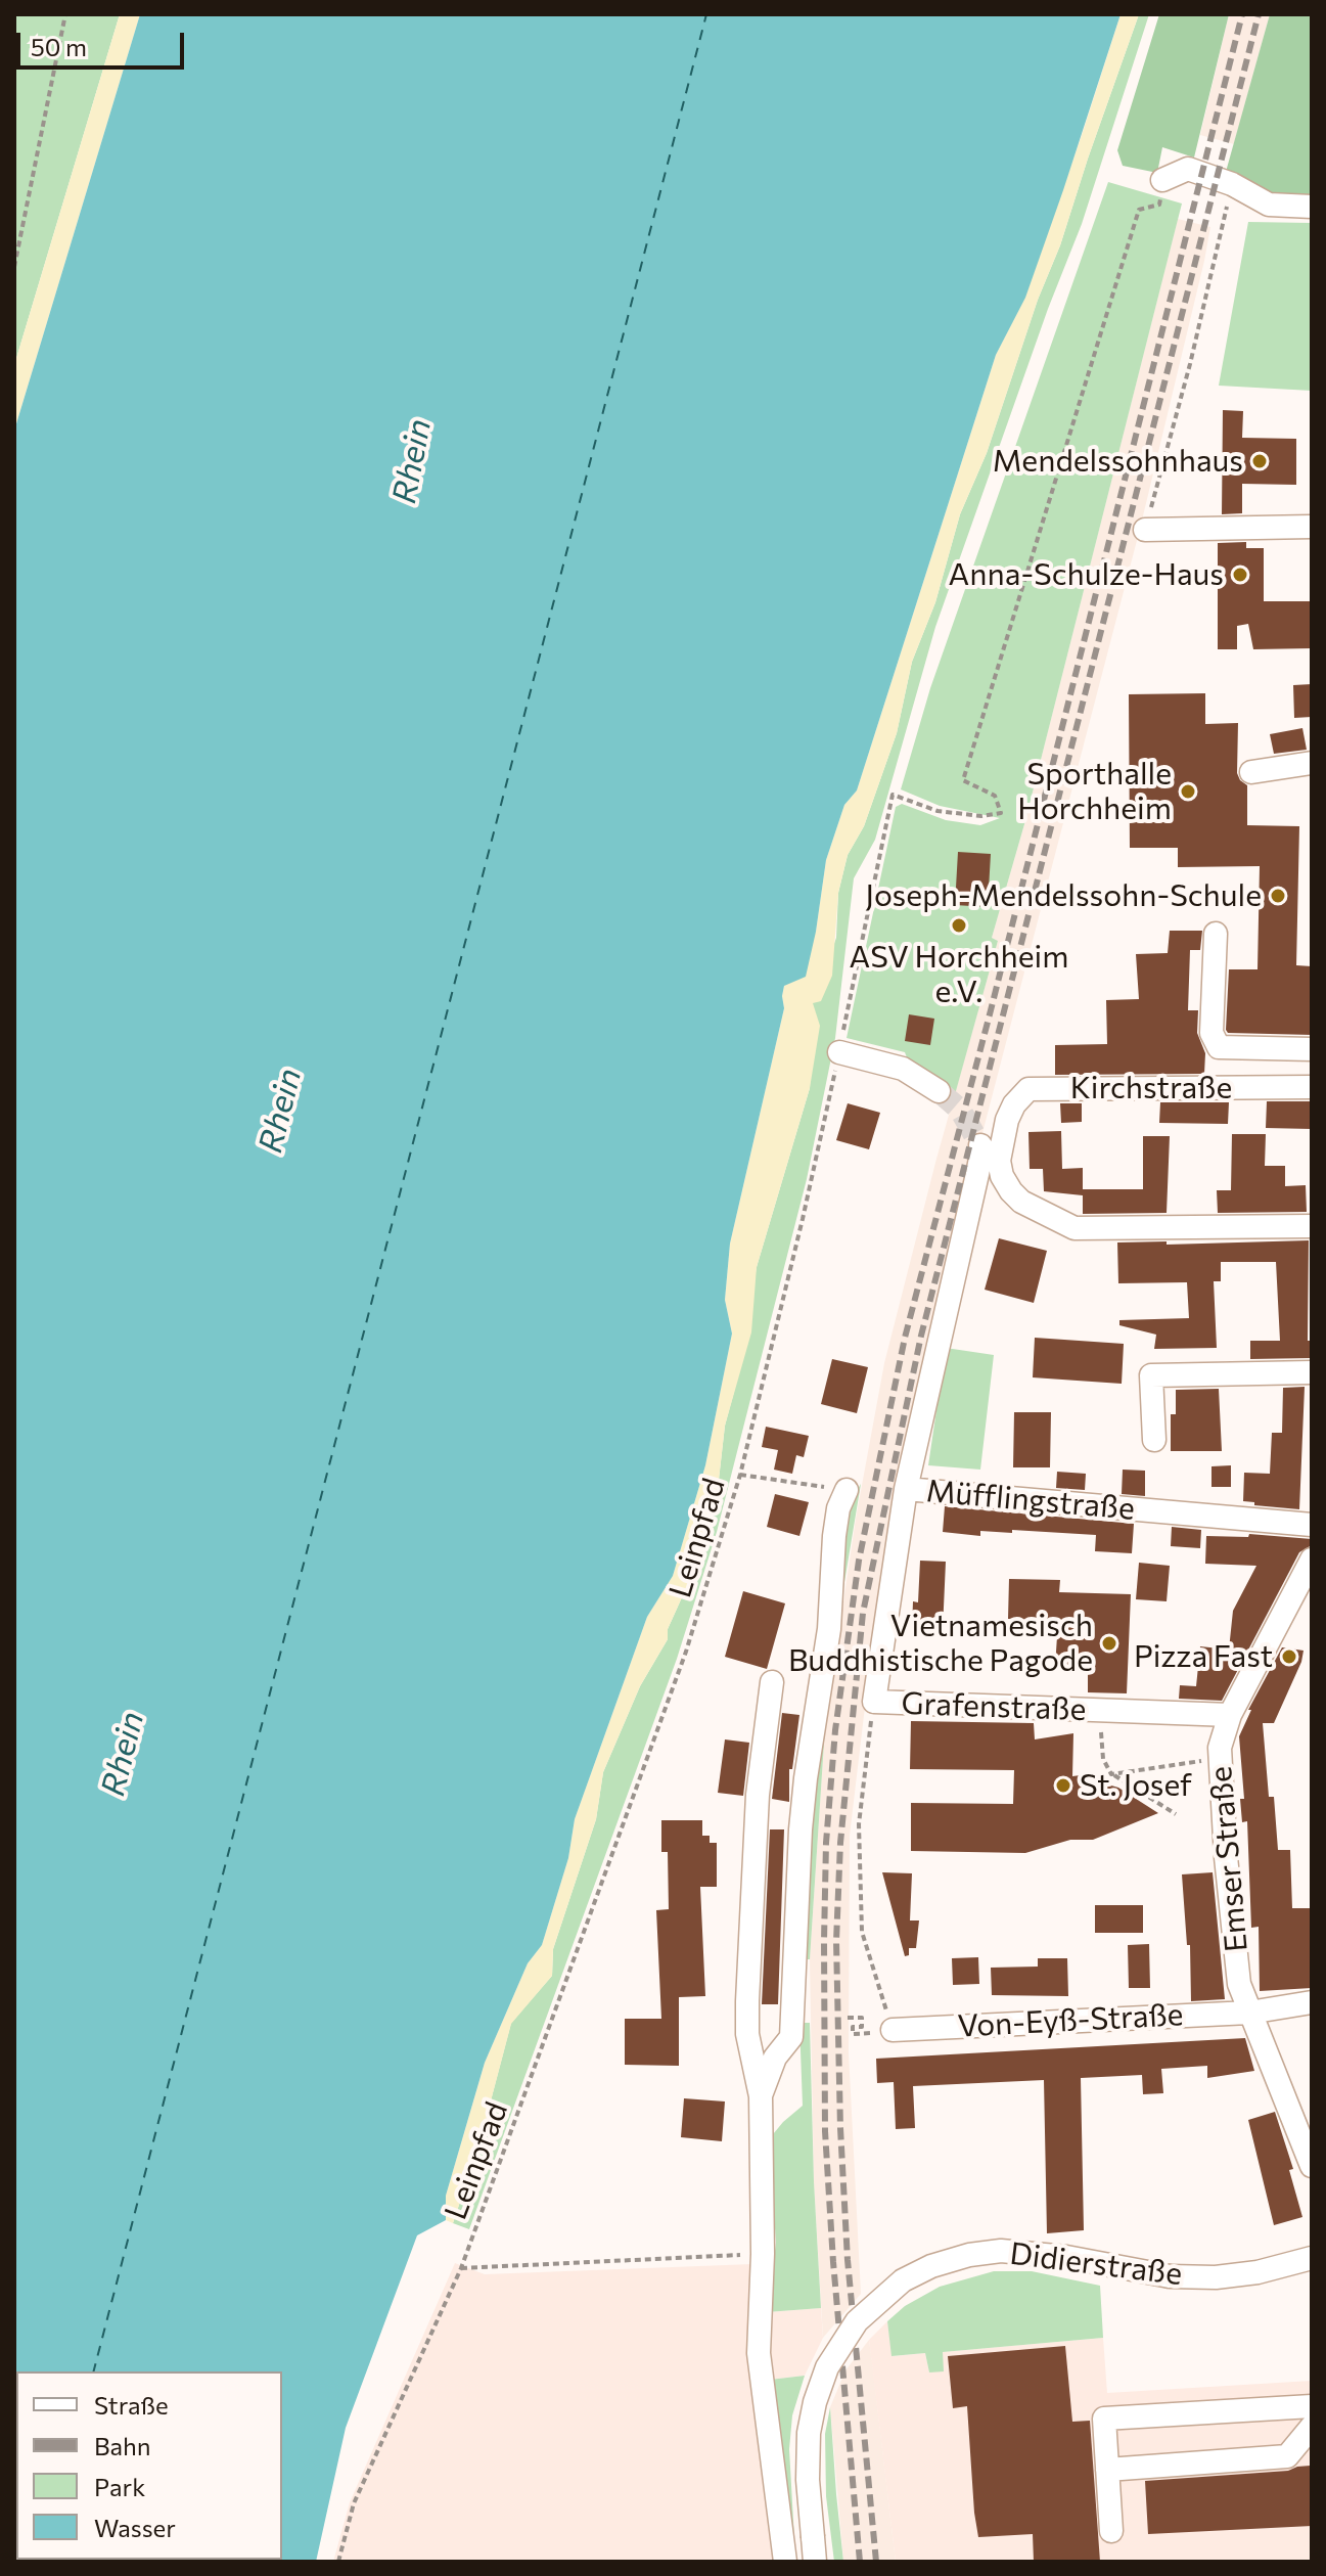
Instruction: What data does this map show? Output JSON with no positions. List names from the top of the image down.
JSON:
{
  "streets": {
    "street": [
      "Kirchstraße",
      "Müfflingstraße",
      "Grafenstraße",
      "Emser Straße",
      "Von-Eyß-Straße",
      "Didierstraße"
    ],
    "path": ["Leinpfad"]
  },
  "crossings": [
    ["Müfflingstraße", "Grafenstraße"],
    ["Grafenstraße", "Emser Straße"],
    ["Emser Straße", "Von-Eyß-Straße"]
  ],
  "water": ["Rhein"],
  "places": [
    "Mendelssohnhaus",
    "Anna-Schulze-Haus",
    "Sporthalle Horchheim",
    "Joseph-Mendelssohn-Schule",
    "ASV Horchheim e.V.",
    "Vietnamesisch Buddhistische Pagode",
    "Pizza Fast",
    "St. Josef"
  ],
  "legend": [
    "Straße",
    "Bahn",
    "Park",
    "Wasser"
  ],
  "scale_bar": "50 m"
}
